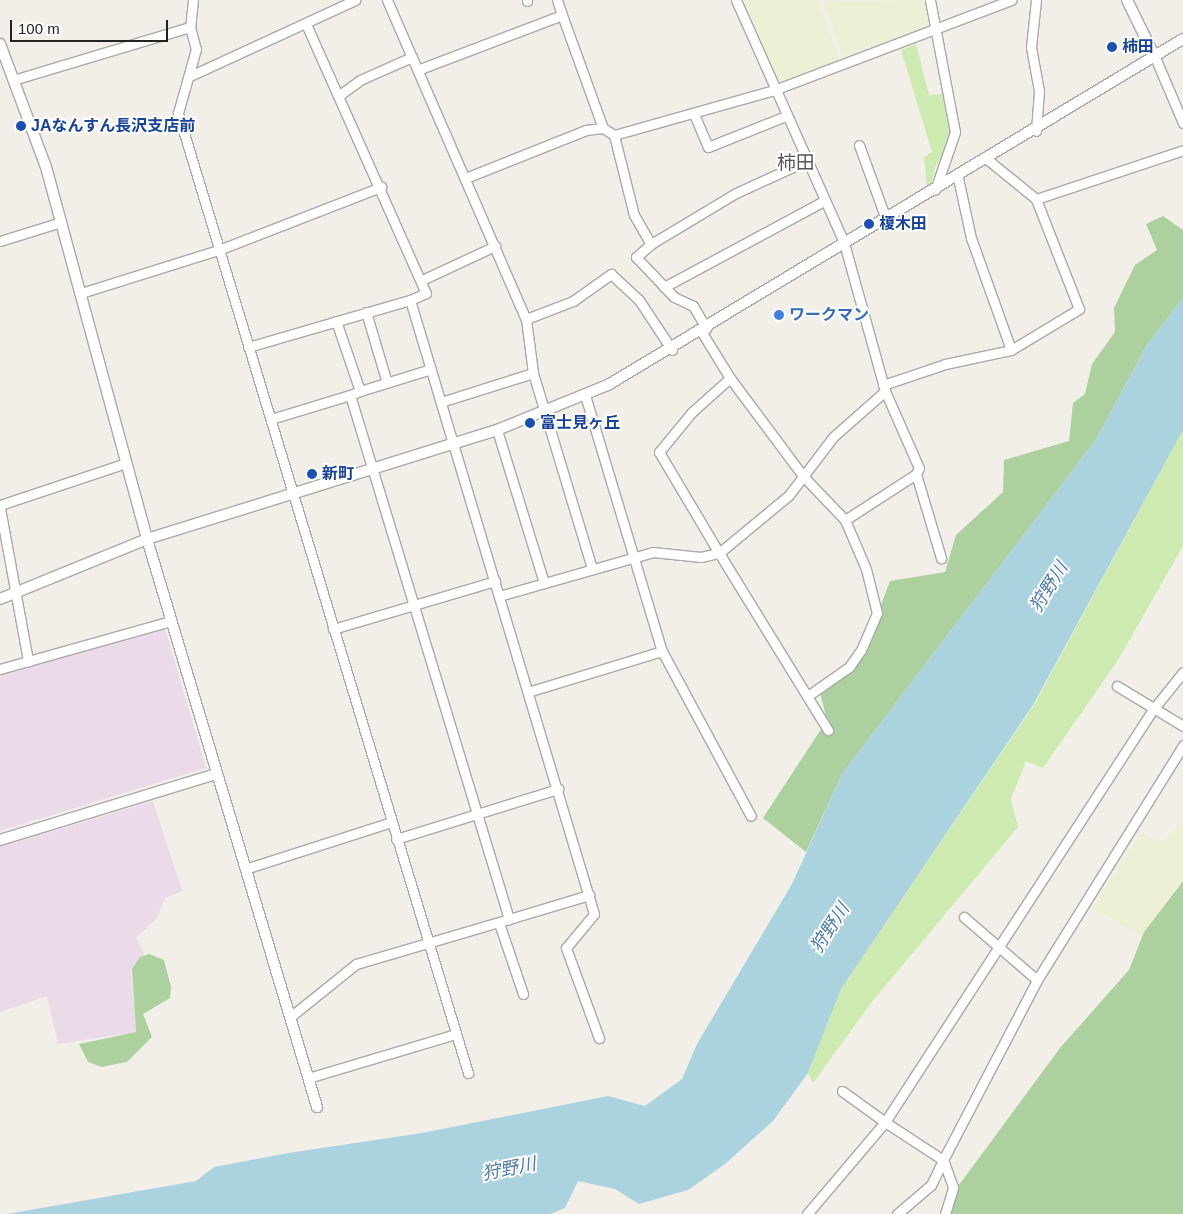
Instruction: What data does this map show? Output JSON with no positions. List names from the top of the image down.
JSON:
{
  "districts": ["柿田"],
  "water": ["狩野川"],
  "places": [
    "柿田",
    "JAなんすん長沢支店前",
    "榎木田",
    "ワークマン",
    "富士見ヶ丘",
    "新町"
  ],
  "scale_bar": "100 m"
}
